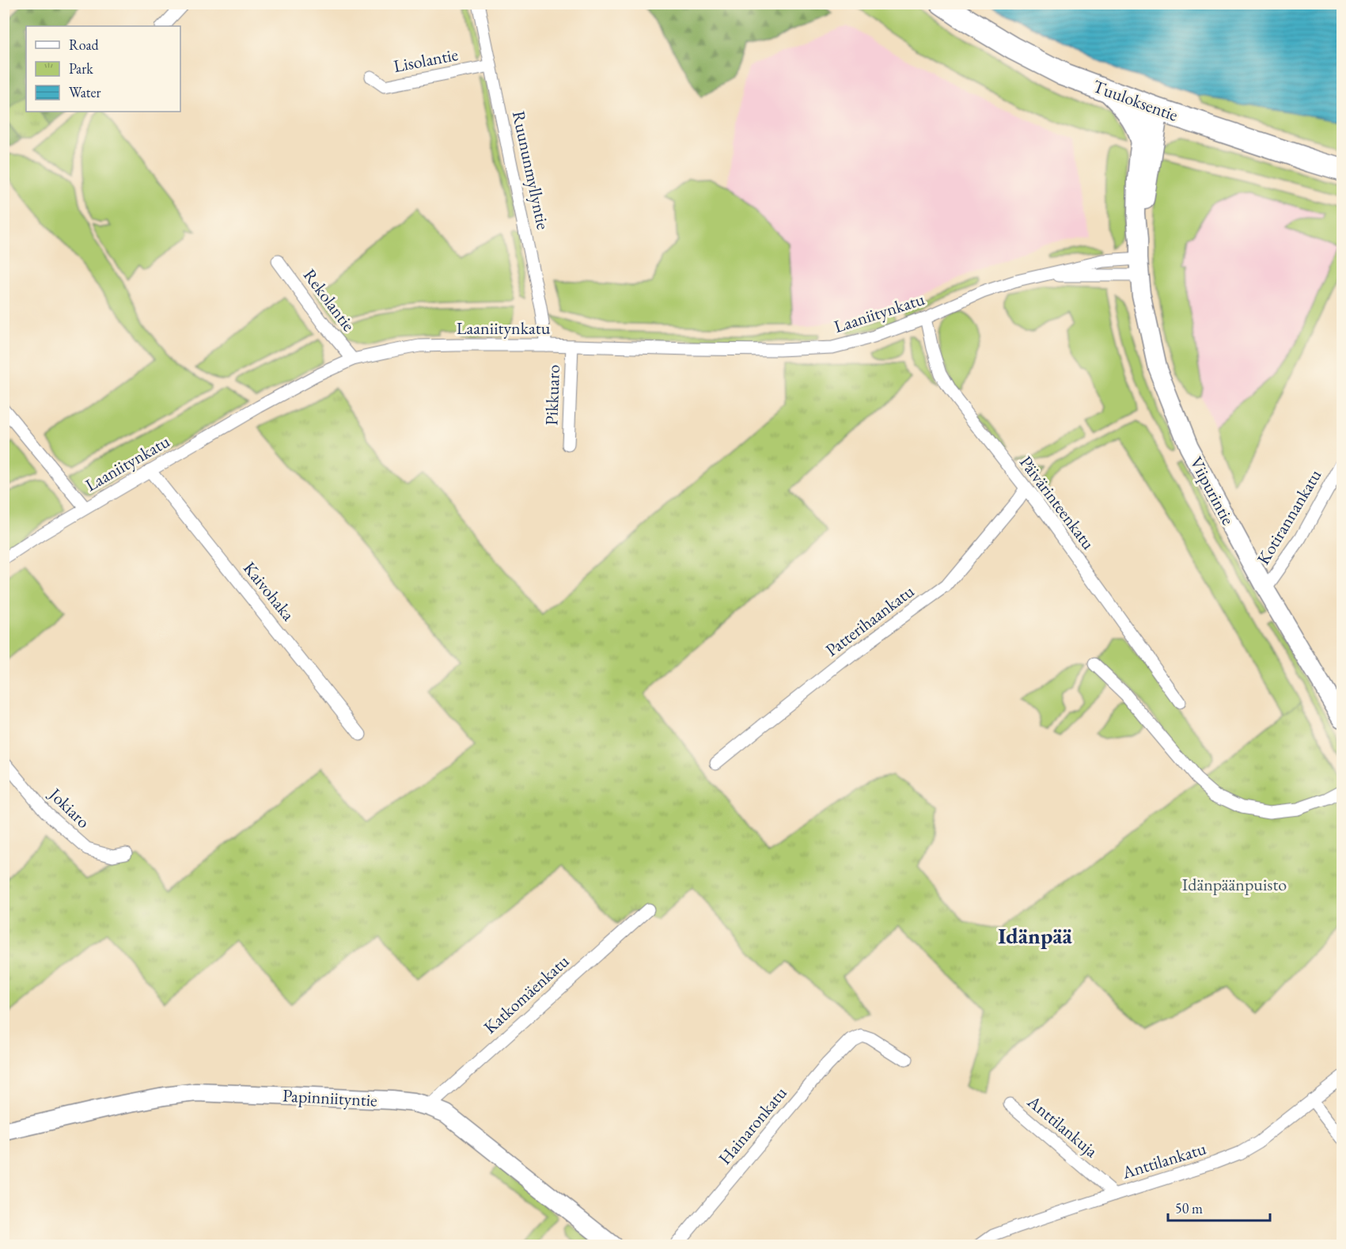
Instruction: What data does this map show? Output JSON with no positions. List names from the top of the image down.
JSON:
{
  "streets": {
    "highway": ["Tuuloksentie"],
    "main road": ["Viipurintie", "Papinniityntie"],
    "street": [
      "Lisolantie",
      "Ruununmyllyntie",
      "Rekolantie",
      "Laaniitynkatu",
      "Pikkuaro",
      "Päivärinteenkatu",
      "Kotirannankatu",
      "Kaivohaka",
      "Patterihaankatu",
      "Jokiaro",
      "Katkomäenkatu",
      "Hainaronkatu",
      "Anttilankuja",
      "Anttilankatu"
    ]
  },
  "crossings": [
    ["Lisolantie", "Ruununmyllyntie"],
    ["Tuuloksentie", "Viipurintie"],
    ["Ruununmyllyntie", "Laaniitynkatu"],
    ["Rekolantie", "Laaniitynkatu"],
    ["Laaniitynkatu", "Pikkuaro"],
    ["Laaniitynkatu", "Viipurintie"],
    ["Laaniitynkatu", "Päivärinteenkatu"],
    ["Laaniitynkatu", "Kaivohaka"],
    ["Viipurintie", "Kotirannankatu"],
    ["Päivärinteenkatu", "Patterihaankatu"],
    ["Katkomäenkatu", "Papinniityntie"],
    ["Anttilankuja", "Anttilankatu"]
  ],
  "districts": ["Idänpää"],
  "parks": ["Idänpäänpuisto"],
  "legend": ["Road", "Park", "Water"],
  "scale_bar": "50 m"
}
